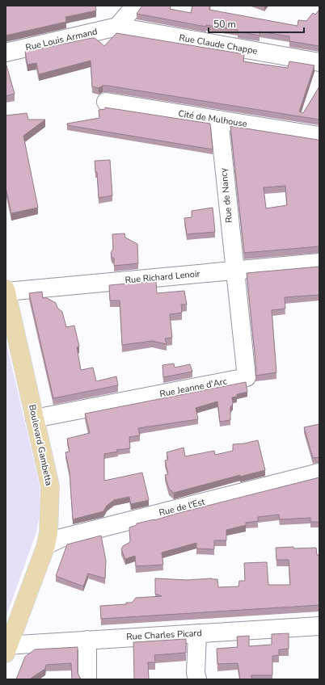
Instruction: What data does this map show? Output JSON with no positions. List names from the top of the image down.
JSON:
{
  "streets": {
    "main road": ["Boulevard Gambetta"],
    "street": [
      "Rue Louis Armand",
      "Rue Claude Chappe",
      "Cité de Mulhouse",
      "Rue de Nancy",
      "Rue Richard Lenoir",
      "Rue Jeanne d'Arc",
      "Rue de l'Est",
      "Rue Charles Picard"
    ]
  },
  "crossings": [
    ["Rue Louis Armand", "Rue Claude Chappe"],
    ["Cité de Mulhouse", "Rue de Nancy"],
    ["Rue de Nancy", "Rue Richard Lenoir"],
    ["Rue de Nancy", "Rue Jeanne d'Arc"],
    ["Rue Richard Lenoir", "Rue Jeanne d'Arc"],
    ["Rue Richard Lenoir", "Boulevard Gambetta"],
    ["Rue Jeanne d'Arc", "Boulevard Gambetta"],
    ["Boulevard Gambetta", "Rue de l'Est"],
    ["Boulevard Gambetta", "Rue Charles Picard"]
  ],
  "scale_bar": "50 m"
}
